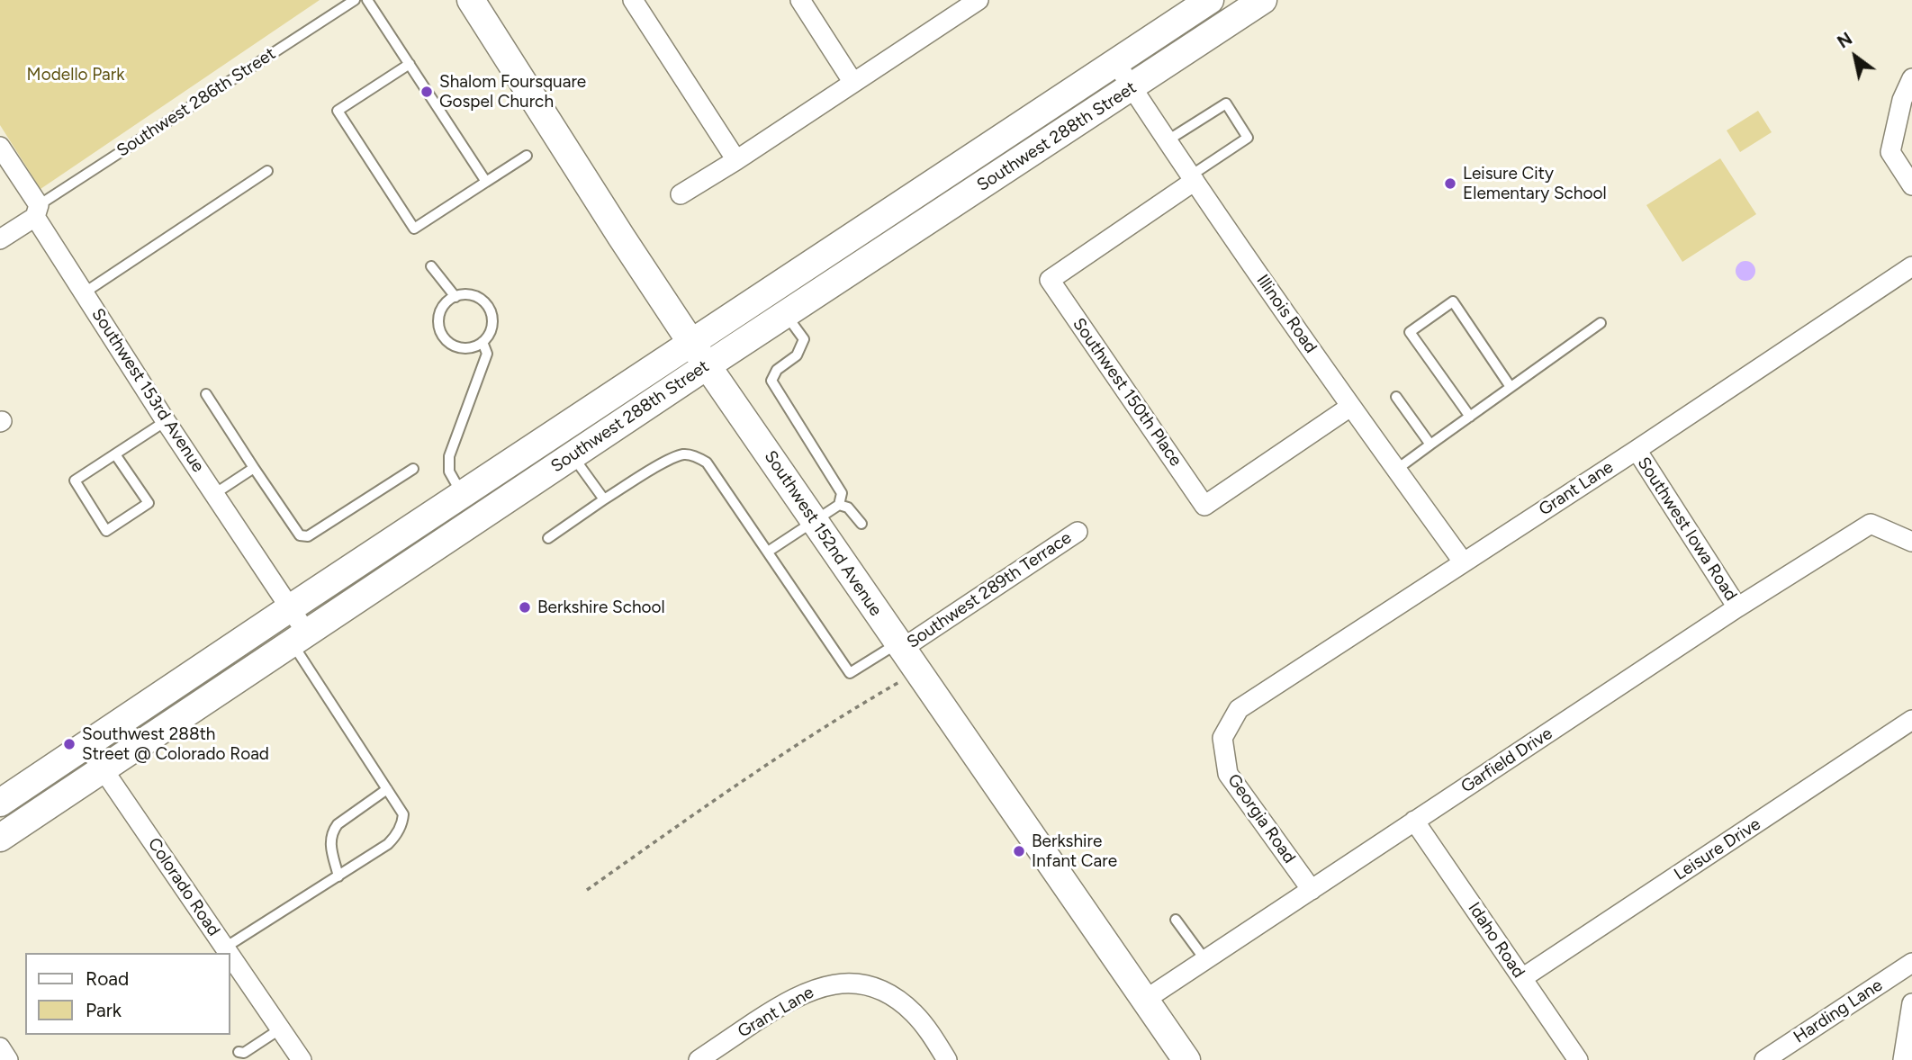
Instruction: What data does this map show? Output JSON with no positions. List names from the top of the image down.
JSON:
{
  "streets": {
    "main road": ["Southwest 288th Street", "Southwest 152nd Avenue"],
    "street": [
      "Southwest 286th Street",
      "Illinois Road",
      "Southwest 153rd Avenue",
      "Southwest 150th Place",
      "Grant Lane",
      "Southwest Iowa Road",
      "Southwest 289th Terrace",
      "Garfield Drive",
      "Georgia Road",
      "Leisure Drive",
      "Colorado Road",
      "Idaho Road",
      "Harding Lane"
    ]
  },
  "crossings": [
    ["Southwest 286th Street", "Southwest 153rd Avenue"],
    ["Southwest 288th Street", "Illinois Road"],
    ["Southwest 288th Street", "Southwest 153rd Avenue"],
    ["Southwest 288th Street", "Southwest 152nd Avenue"],
    ["Southwest 288th Street", "Colorado Road"],
    ["Illinois Road", "Southwest 150th Place"],
    ["Illinois Road", "Grant Lane"],
    ["Grant Lane", "Southwest Iowa Road"],
    ["Grant Lane", "Georgia Road"],
    ["Southwest Iowa Road", "Garfield Drive"],
    ["Southwest 152nd Avenue", "Southwest 289th Terrace"],
    ["Southwest 152nd Avenue", "Garfield Drive"],
    ["Garfield Drive", "Georgia Road"],
    ["Garfield Drive", "Idaho Road"],
    ["Leisure Drive", "Idaho Road"]
  ],
  "parks": ["Modello Park"],
  "places": [
    "Shalom Foursquare Gospel Church",
    "Leisure City Elementary School",
    "Berkshire School",
    "Southwest 288th Street @ Colorado Road",
    "Berkshire Infant Care"
  ],
  "legend": ["Road", "Park"],
  "north": "top left"
}
